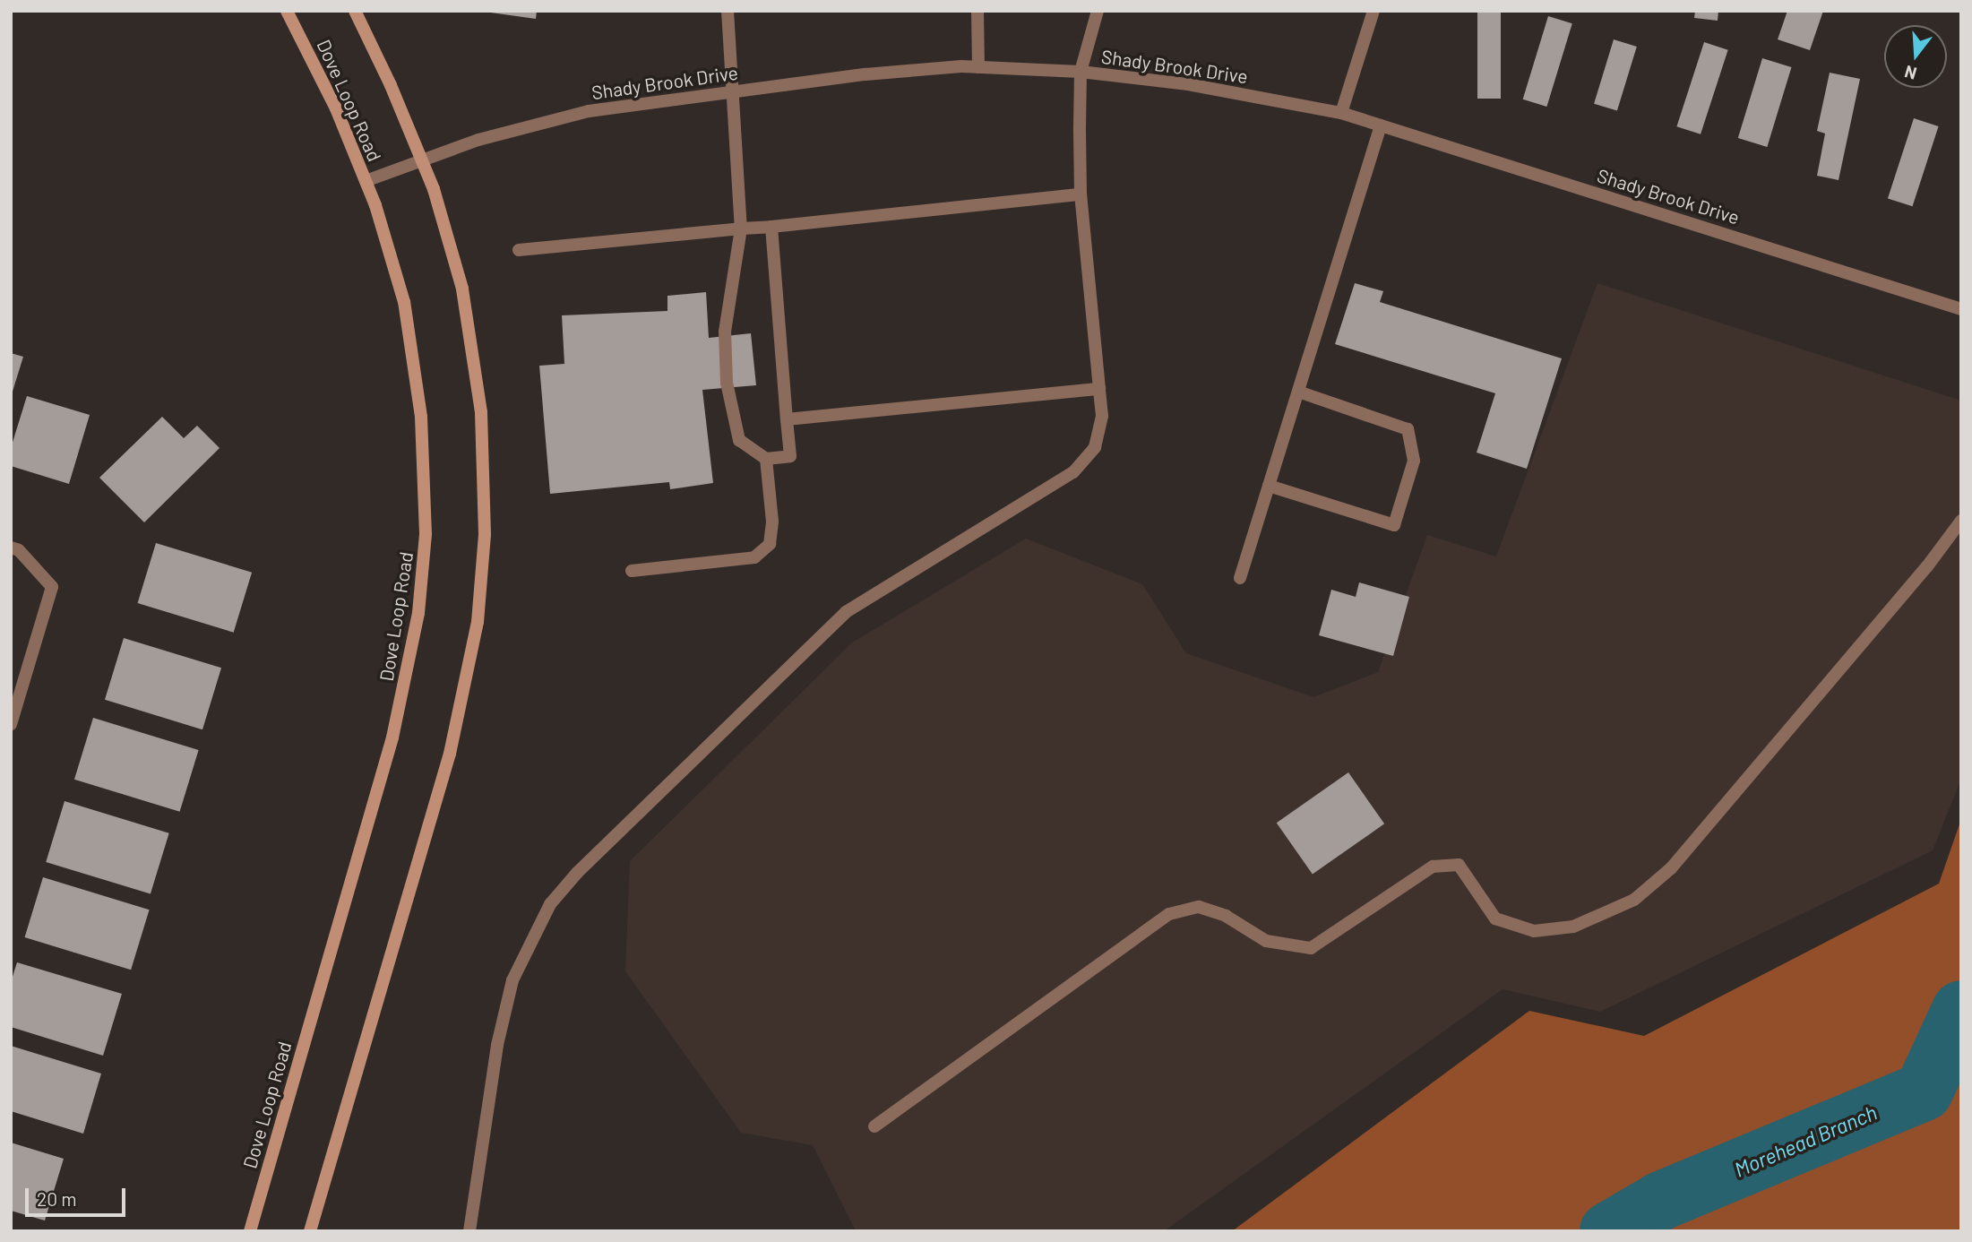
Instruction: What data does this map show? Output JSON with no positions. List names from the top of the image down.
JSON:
{
  "streets": {
    "main road": ["Dove Loop Road"],
    "street": ["Shady Brook Drive"]
  },
  "crossings": [
    ["Shady Brook Drive", "Dove Loop Road"]
  ],
  "water": ["Morehead Branch"],
  "scale_bar": "20 m",
  "north": "bottom"
}
